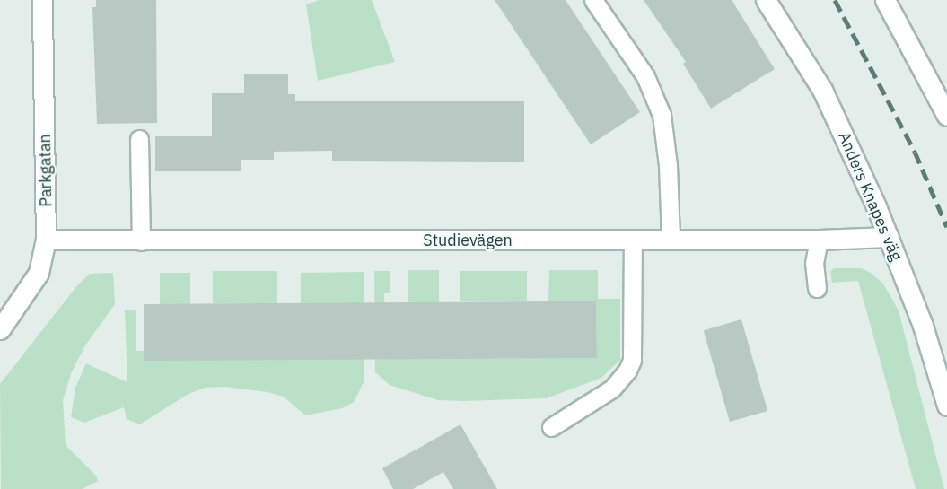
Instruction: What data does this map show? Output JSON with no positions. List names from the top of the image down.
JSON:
{
  "streets": {
    "street": ["Parkgatan", "Anders Knapes väg", "Studievägen"]
  },
  "crossings": [
    ["Parkgatan", "Studievägen"],
    ["Anders Knapes väg", "Studievägen"]
  ]
}
